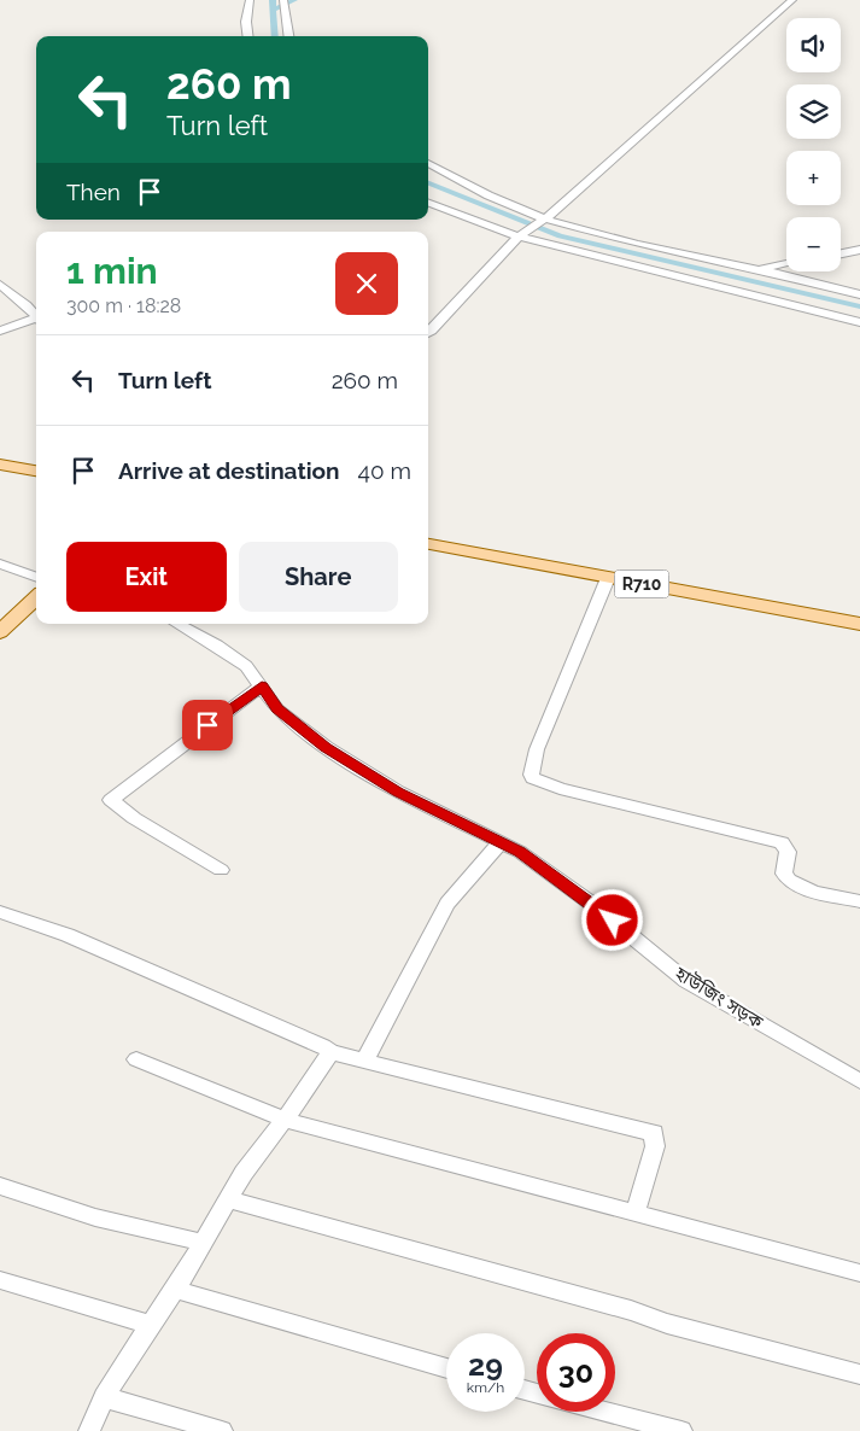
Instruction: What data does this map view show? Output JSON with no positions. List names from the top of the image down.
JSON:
{
  "streets": {
    "main road": ["R710"],
    "street": ["হাউজিং সড়ক"]
  },
  "page": {
    "map_buttons": ["+", "−"],
    "turn": ["260 m", "Turn left"],
    "then": "Then",
    "heading": ["1 min", "300 m · 18:28"],
    "list": [
      {
        "name": "Turn left",
        "value": "260 m"
      },
      {
        "name": "Arrive at destination",
        "value": "40 m"
      }
    ],
    "buttons": ["Exit", "Share"],
    "speed": "29 km/h",
    "limit": "30"
  }
}
